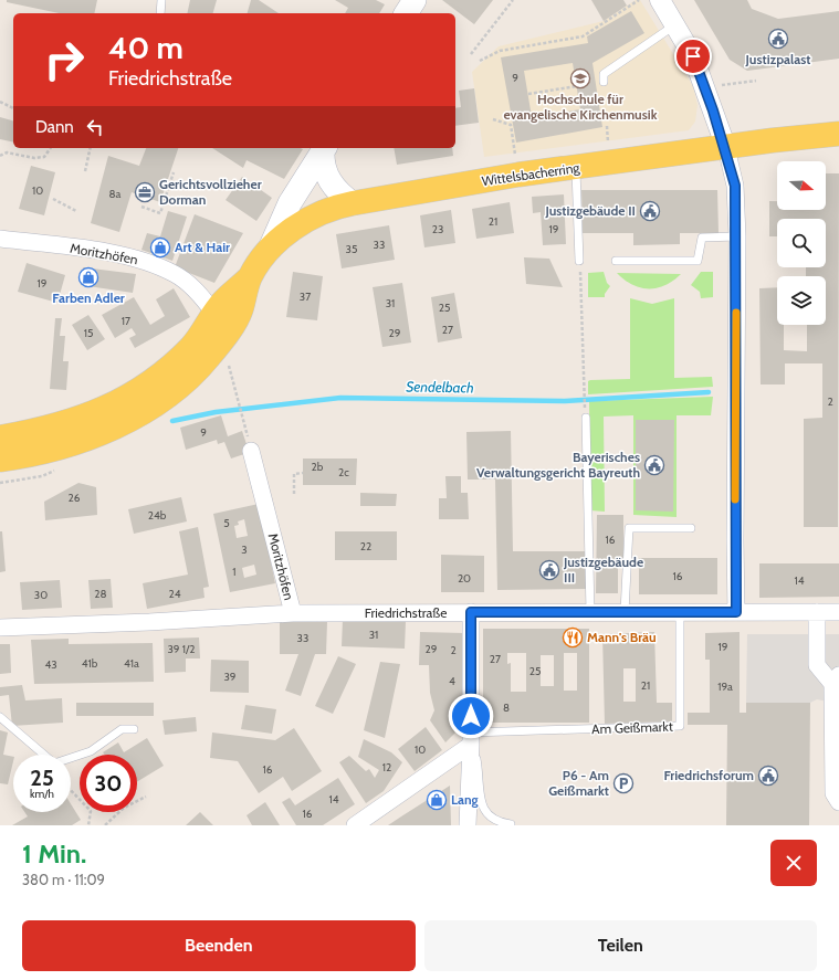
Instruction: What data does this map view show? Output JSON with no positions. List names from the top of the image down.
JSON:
{
  "streets": {
    "main road": ["Wittelsbacherring"],
    "street": ["Moritzhöfen", "Friedrichstraße"],
    "lane": ["Am Geißmarkt"]
  },
  "crossings": [
    ["Wittelsbacherring", "Moritzhöfen"],
    ["Moritzhöfen", "Friedrichstraße"],
    ["Friedrichstraße", "Am Geißmarkt"]
  ],
  "water": ["Sendelbach"],
  "places": {
    "public building": [
      "Justizpalast",
      "Justizgebäude II",
      "Bayerisches Verwaltungsgericht Bayreuth",
      "Justizgebäude III",
      "Friedrichsforum"
    ],
    "school or university": ["Hochschule für evangelische Kirchenmusik"],
    "office": ["Gerichtsvollzieher Dorman"],
    "shop": ["Art & Hair", "Farben Adler", "Lang"],
    "restaurant": ["Mann's Bräu"],
    "parking": ["P6 - Am Geißmarkt"]
  },
  "house_numbers": [
    "9",
    "10",
    "8a",
    "21",
    "23",
    "19",
    "33",
    "35",
    "19",
    "37",
    "31",
    "25",
    "17",
    "27",
    "15",
    "29",
    "2",
    "9",
    "2b",
    "2c",
    "26",
    "24b",
    "5",
    "16",
    "22",
    "3",
    "1",
    "16",
    "20",
    "14",
    "28",
    "24",
    "30",
    "31",
    "33",
    "19",
    "39 1/2",
    "29",
    "2",
    "27",
    "41b",
    "41a",
    "43",
    "25",
    "39",
    "4",
    "21",
    "19a",
    "8",
    "10",
    "12",
    "16",
    "14",
    "16"
  ],
  "north": "right",
  "page": {
    "turn": ["40 m", "Friedrichstraße"],
    "then": "Dann",
    "speed": "25 km/h",
    "limit": "30",
    "heading": ["1 Min.", "380 m · 11:09"],
    "buttons": ["Beenden", "Teilen"]
  }
}
